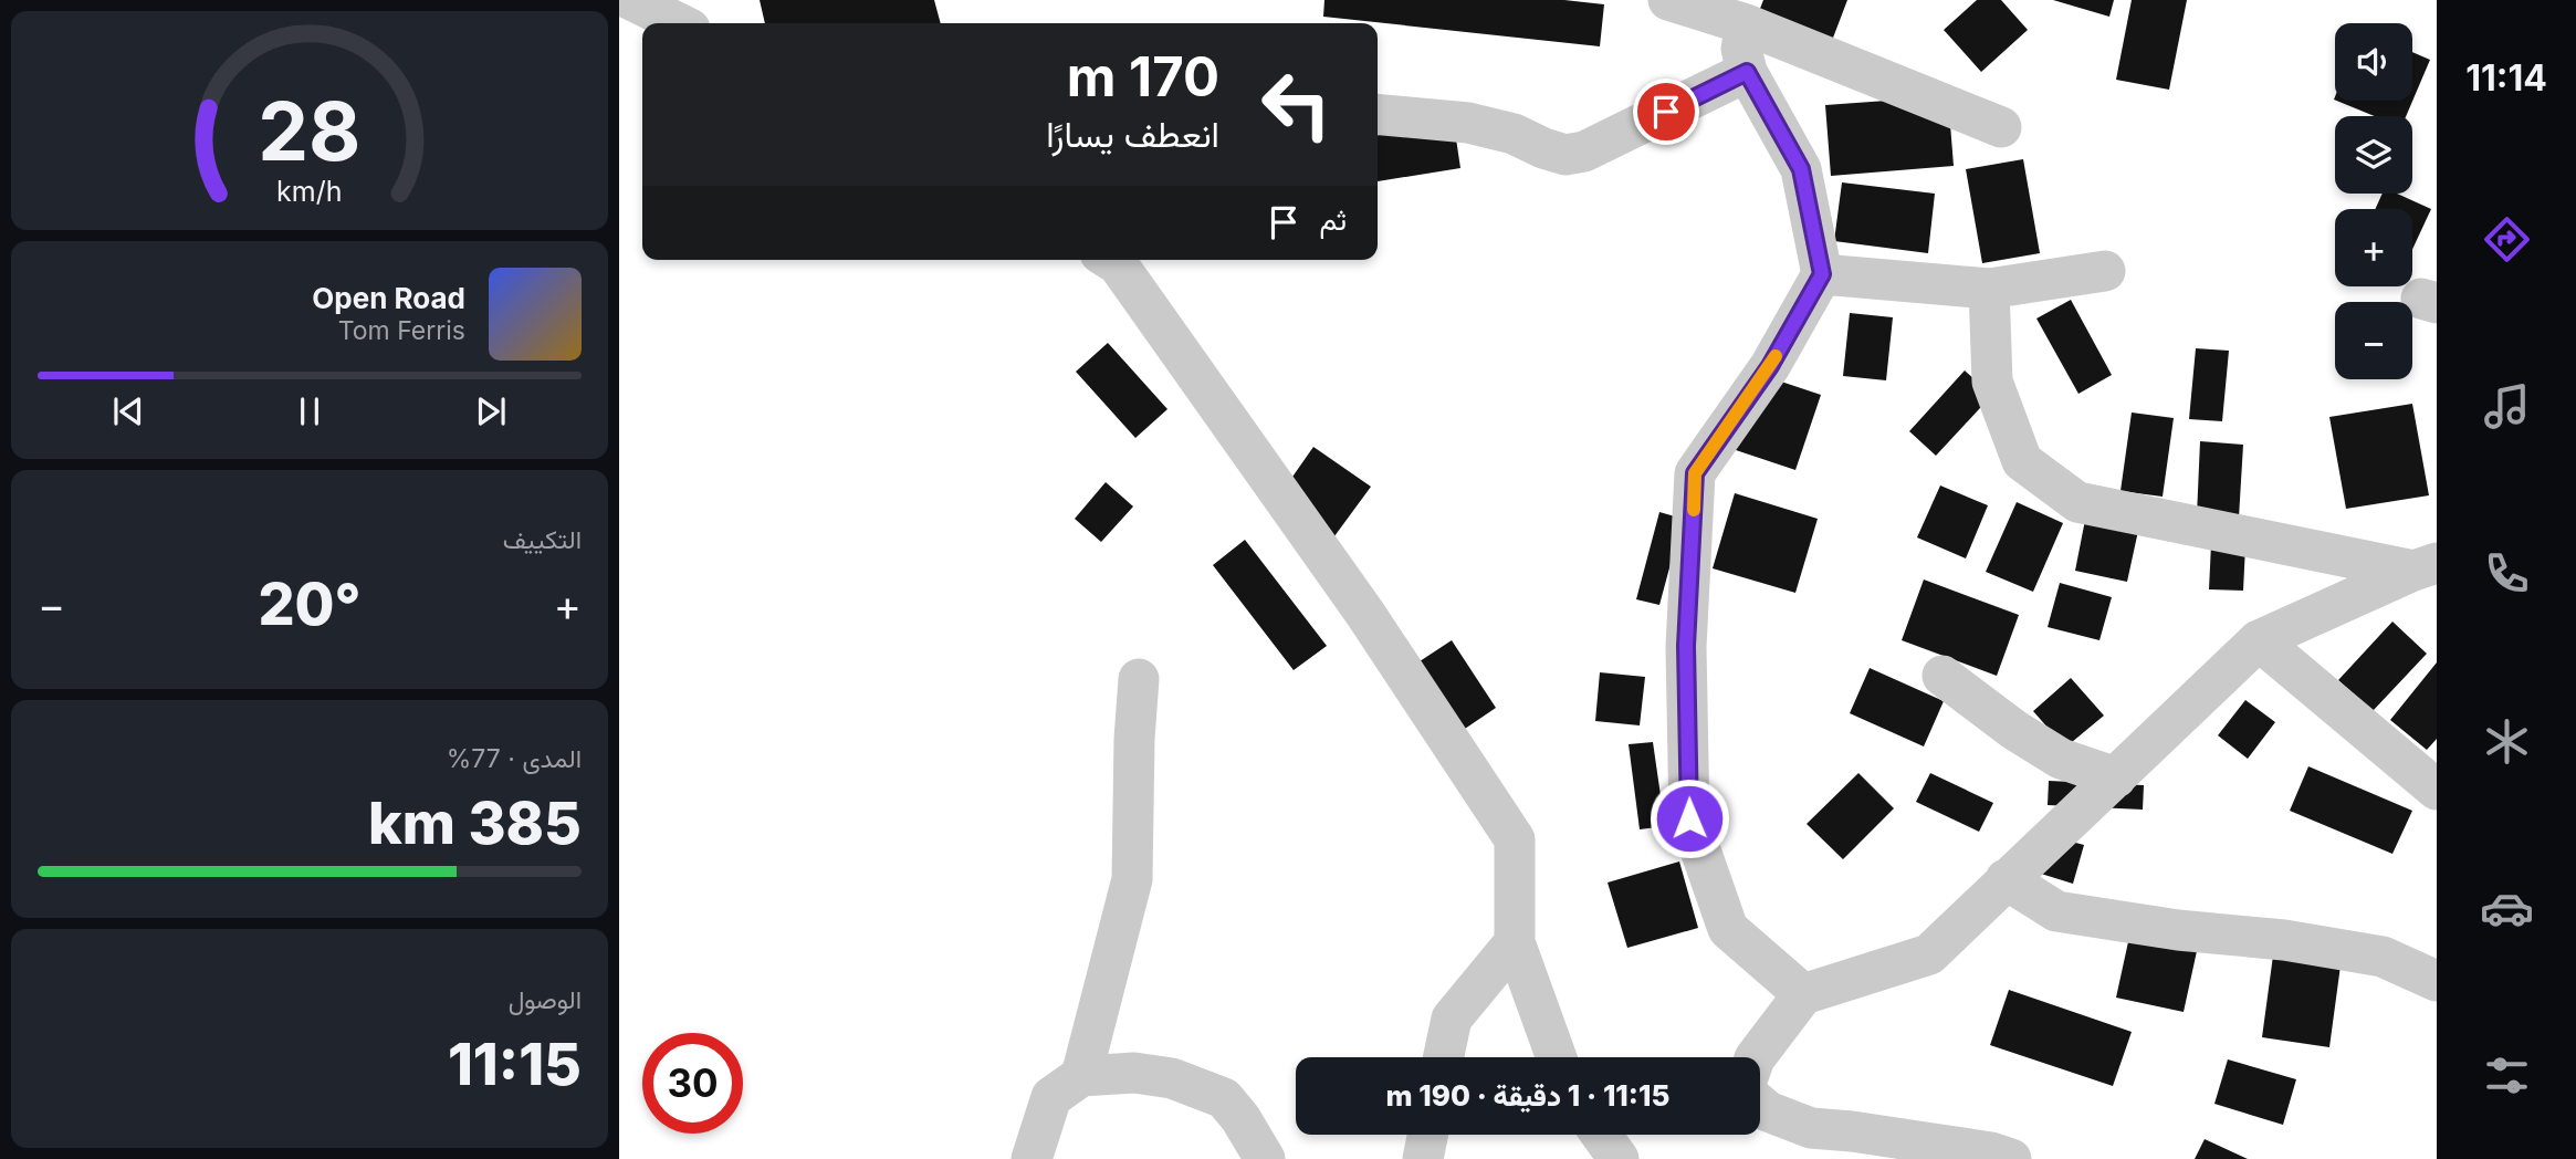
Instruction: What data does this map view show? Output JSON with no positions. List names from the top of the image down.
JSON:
{
  "page": {
    "tabs": "11:14",
    "map_buttons": ["+", "−"],
    "turn": ["170 m", "انعطف يسارًا"],
    "then": "ثم",
    "song": ["Open Road", "Tom Ferris"],
    "tile": [
      "التكييف",
      ["المدى · 77%", "385 km"],
      ["الوصول", "11:15"]
    ],
    "heat": ["−", "20°", "+"],
    "limit": "30",
    "trip": "11:15 · 1 دقيقة · 190 m",
    "gauge": ["28", "km/h"]
  }
}
